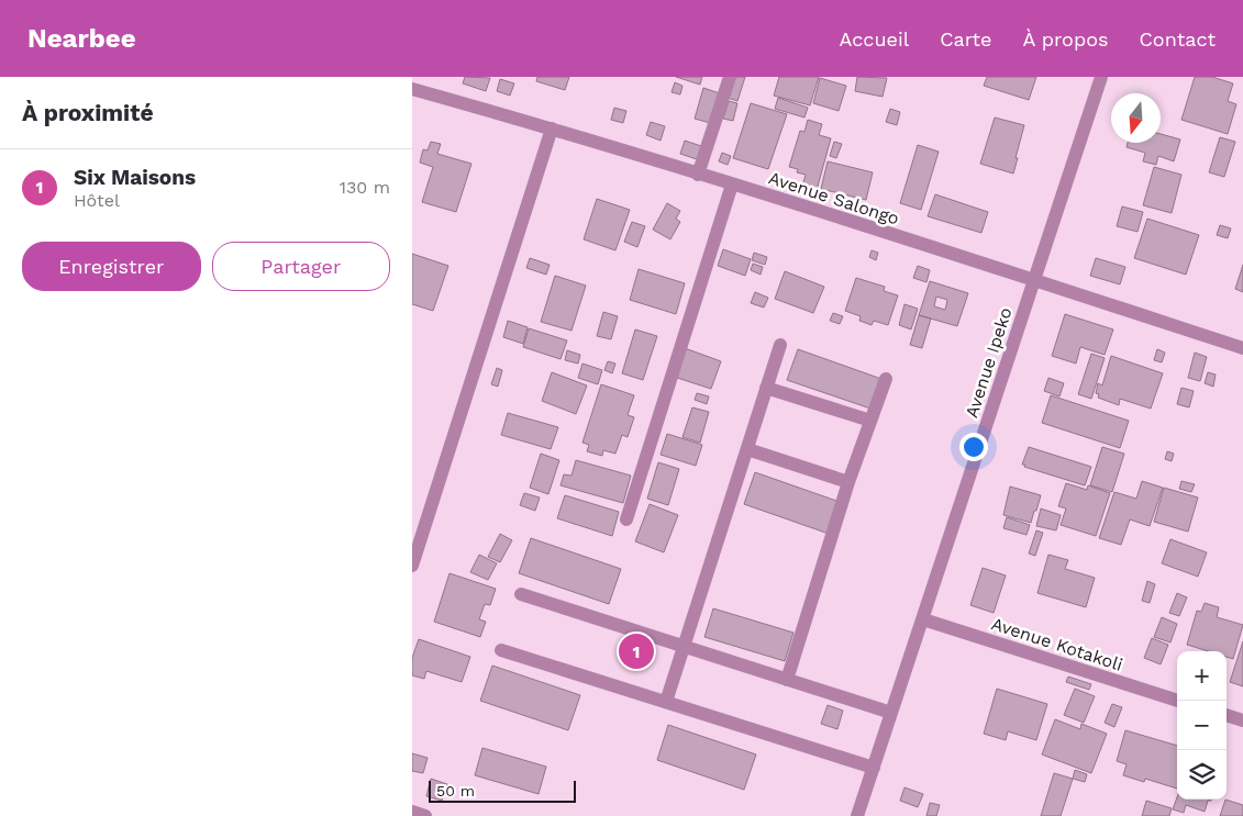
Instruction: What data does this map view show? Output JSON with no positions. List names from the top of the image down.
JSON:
{
  "streets": {
    "street": ["Avenue Salongo", "Avenue Ipeko", "Avenue Kotakoli"]
  },
  "crossings": [
    ["Avenue Salongo", "Avenue Ipeko"],
    ["Avenue Ipeko", "Avenue Kotakoli"]
  ],
  "scale_bar": "50 m",
  "north": "bottom",
  "page": {
    "header": "Nearbee",
    "nav": [
      "Accueil",
      "Carte",
      "À propos",
      "Contact"
    ],
    "heading": "À proximité",
    "list": [
      {
        "mark": "1",
        "name": "Six Maisons",
        "note": "Hôtel",
        "value": "130 m"
      }
    ],
    "buttons": ["Enregistrer", "Partager"],
    "pins": "1",
    "map_buttons": ["+", "−"],
    "scale": "50 m"
  }
}
